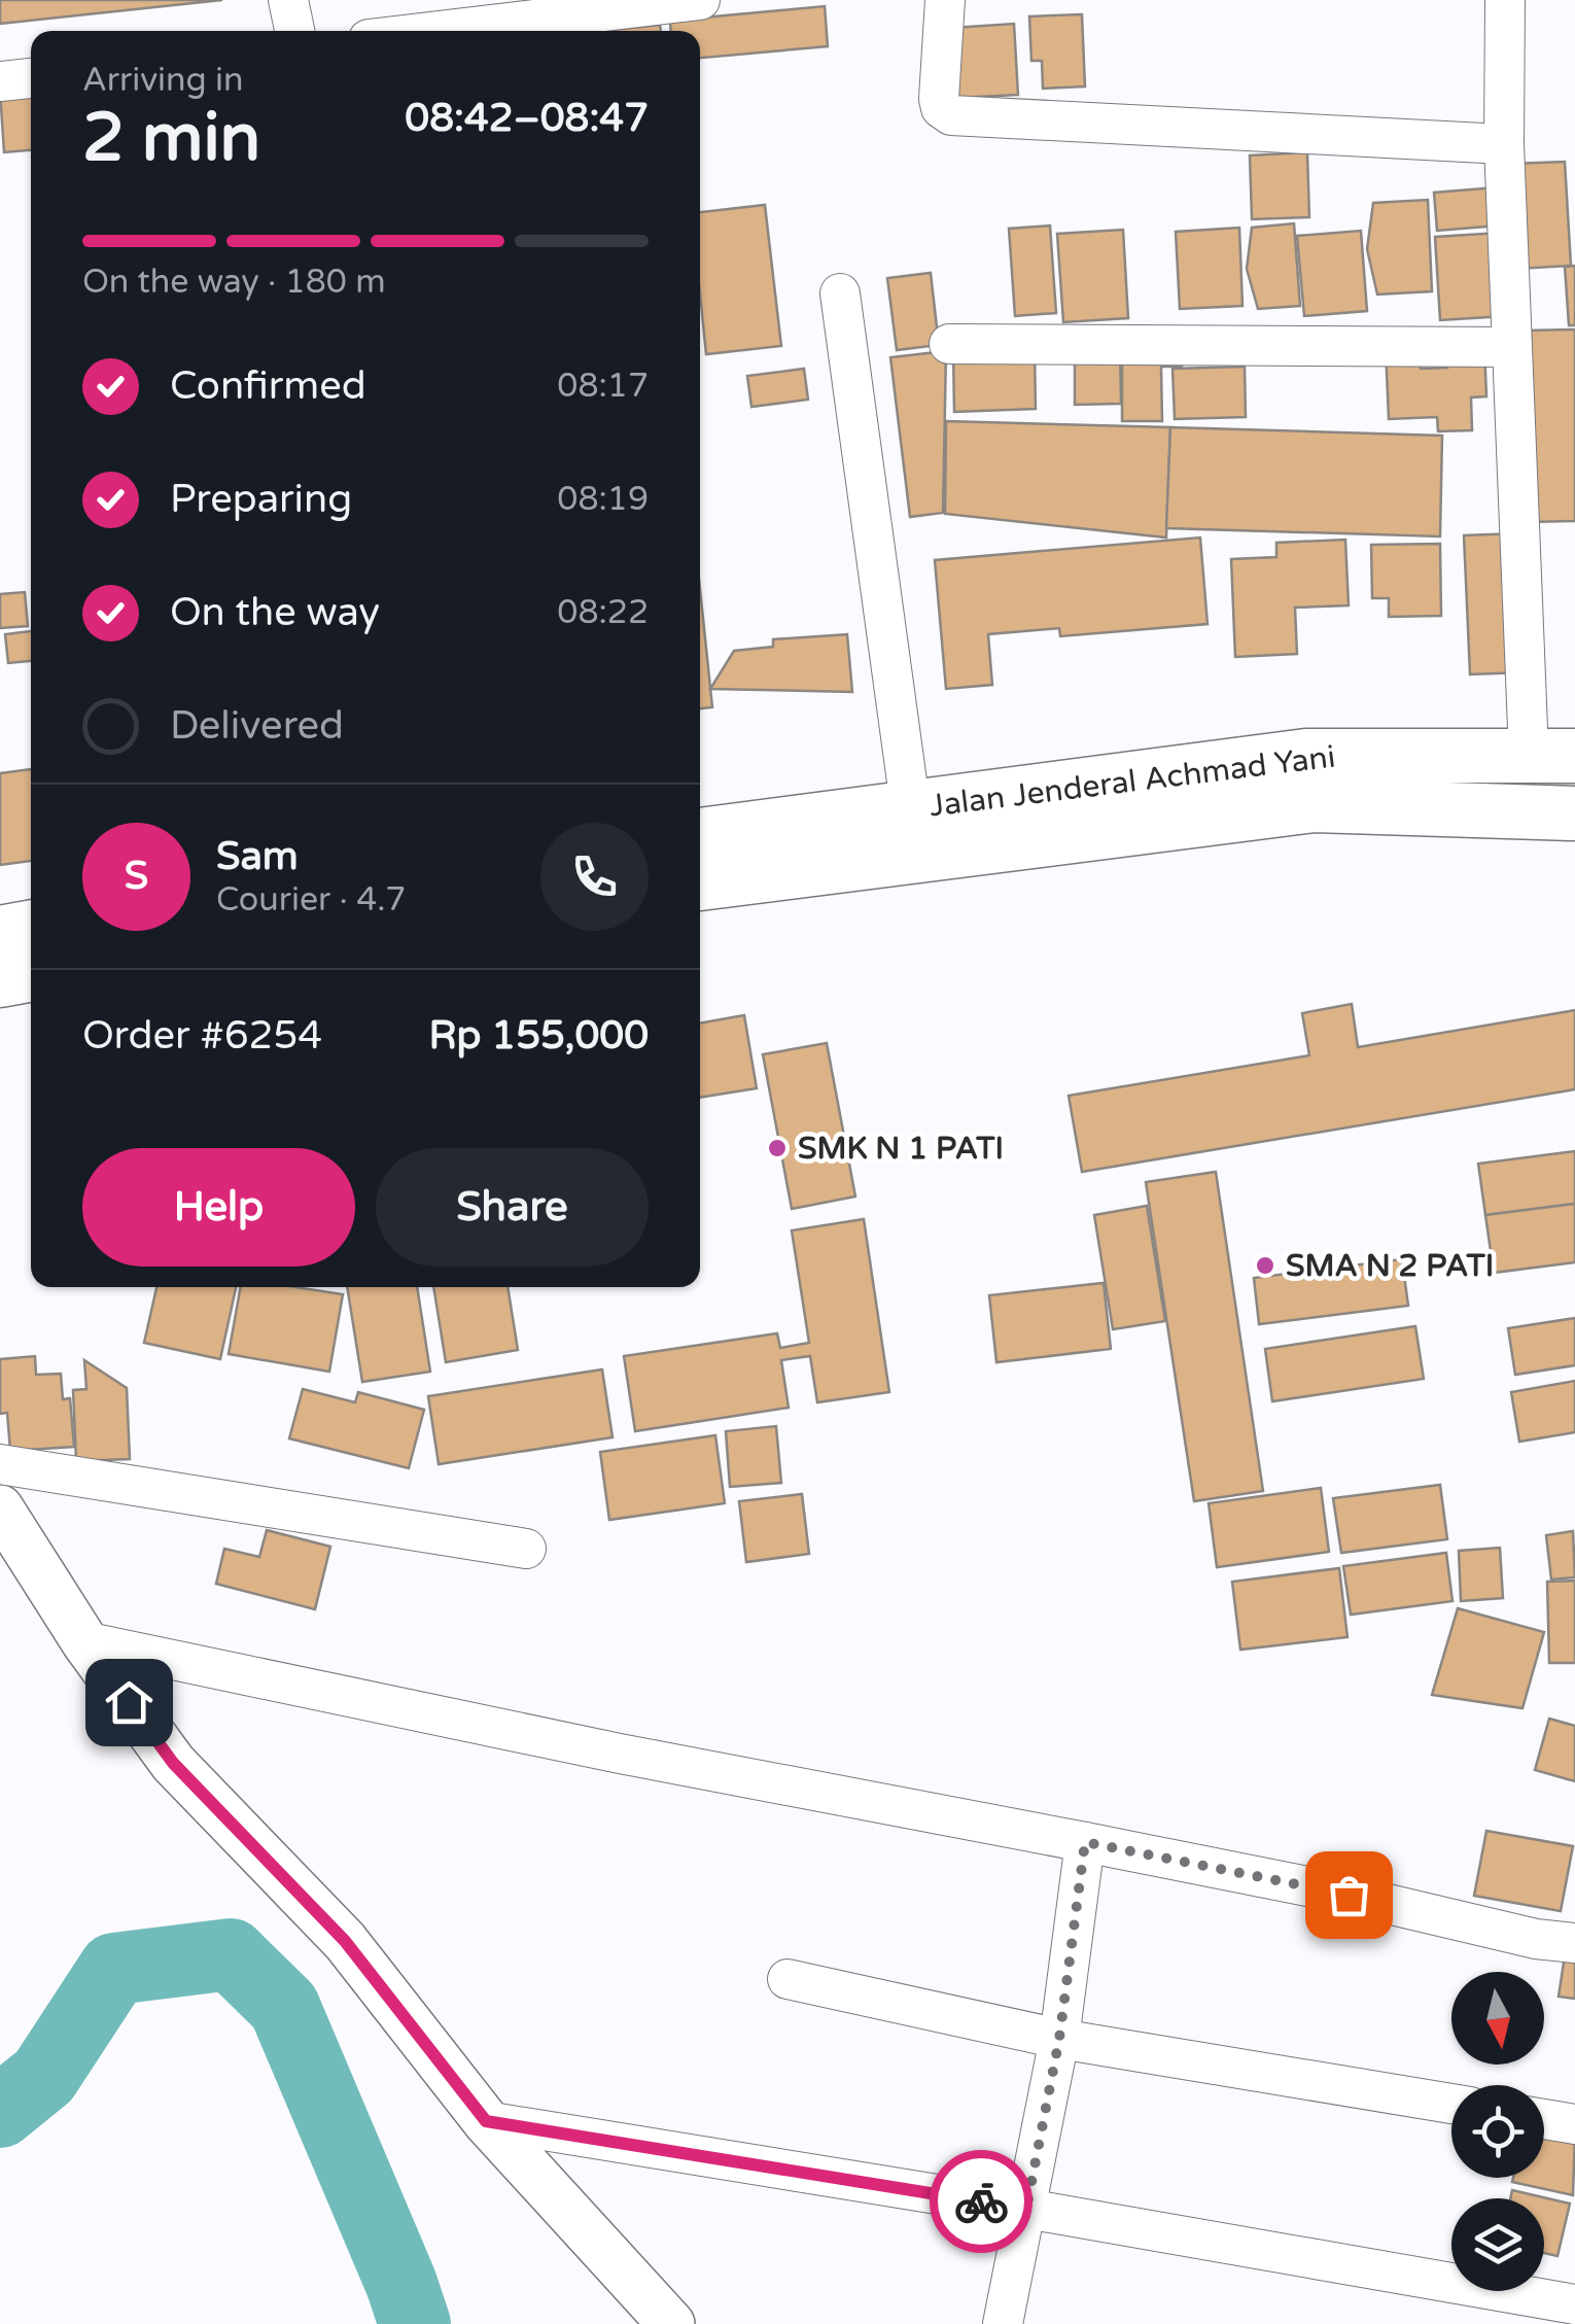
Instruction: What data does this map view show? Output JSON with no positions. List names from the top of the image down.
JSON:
{
  "streets": {
    "main road": ["Jalan Jenderal Achmad Yani"]
  },
  "places": ["SMK N 1 PATI", "SMA N 2 PATI"],
  "north": "bottom",
  "page": {
    "heading": ["2 min", "Arriving in", "08:42–08:47"],
    "panel": [
      "Sam",
      "Courier · 4.7",
      "Order #6254",
      "Rp 155,000"
    ],
    "bar": "On the way · 180 m",
    "list": [
      ["Confirmed", "08:17"],
      ["Preparing", "08:19"],
      ["On the way", "08:22"],
      "Delivered"
    ],
    "round": "S",
    "buttons": ["Help", "Share"]
  }
}
